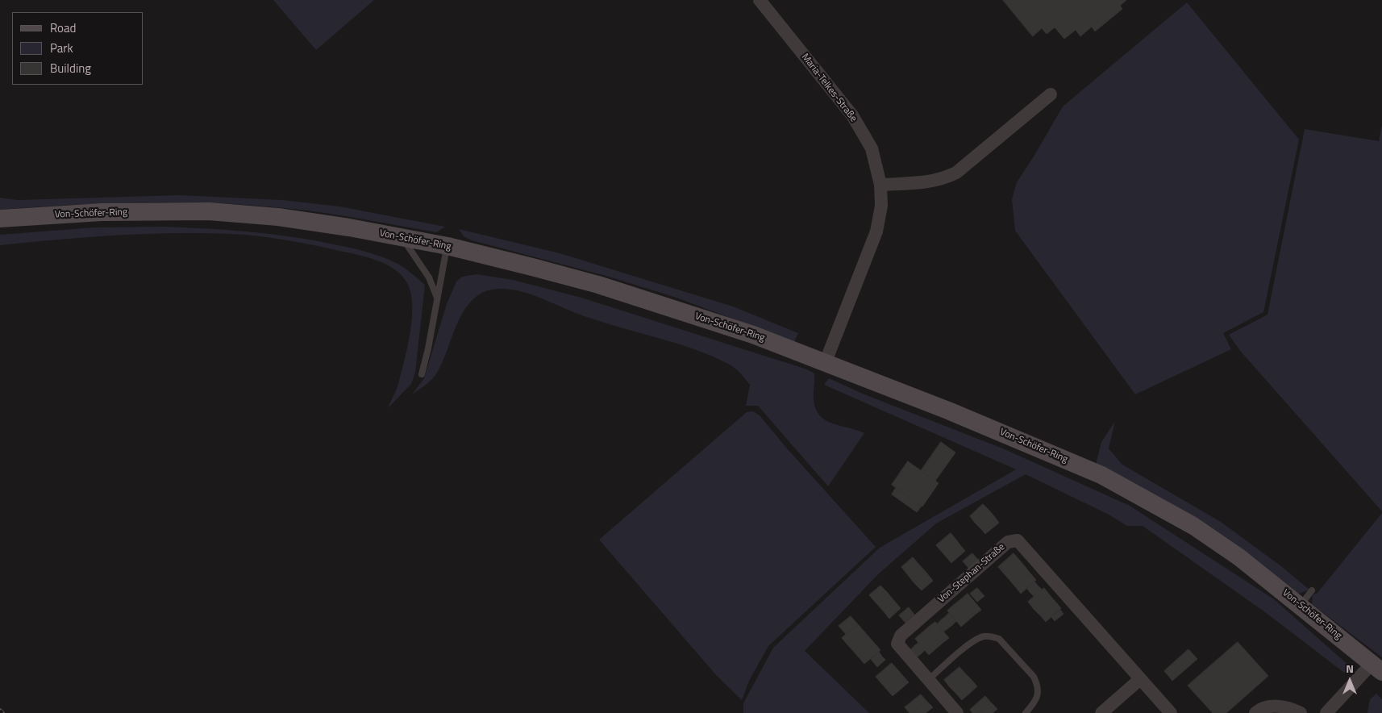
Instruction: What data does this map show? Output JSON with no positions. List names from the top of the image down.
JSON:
{
  "streets": {
    "main road": ["Von-Schöfer-Ring"],
    "street": ["Maria-Telkes-Straße", "Von-Stephan-Straße"]
  },
  "crossings": [
    ["Maria-Telkes-Straße", "Von-Schöfer-Ring"]
  ],
  "legend": ["Road", "Park", "Building"],
  "north": "top"
}
